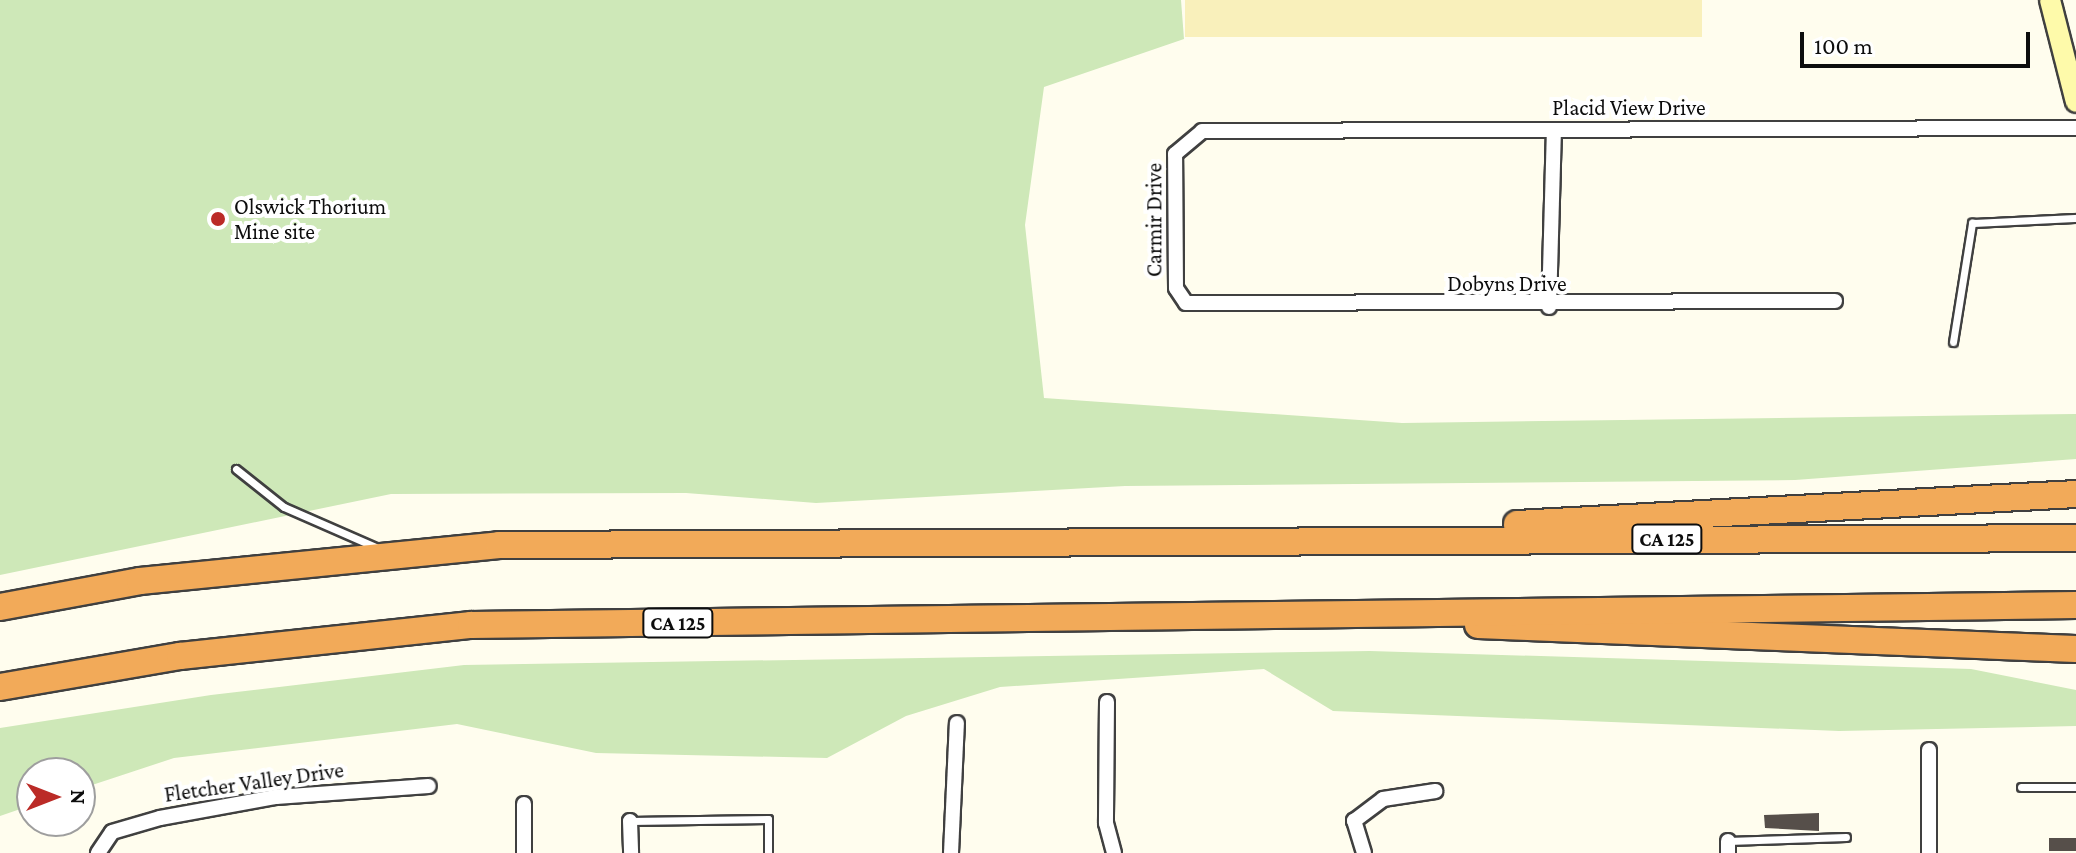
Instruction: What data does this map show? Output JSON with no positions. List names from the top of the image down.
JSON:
{
  "streets": {
    "highway": ["CA 125"],
    "street": [
      "Placid View Drive",
      "Carmir Drive",
      "Dobyns Drive",
      "Fletcher Valley Drive"
    ]
  },
  "crossings": [
    ["Placid View Drive", "Carmir Drive"],
    ["Carmir Drive", "Dobyns Drive"]
  ],
  "places": ["Olswick Thorium Mine site"],
  "scale_bar": "100 m",
  "north": "right"
}
